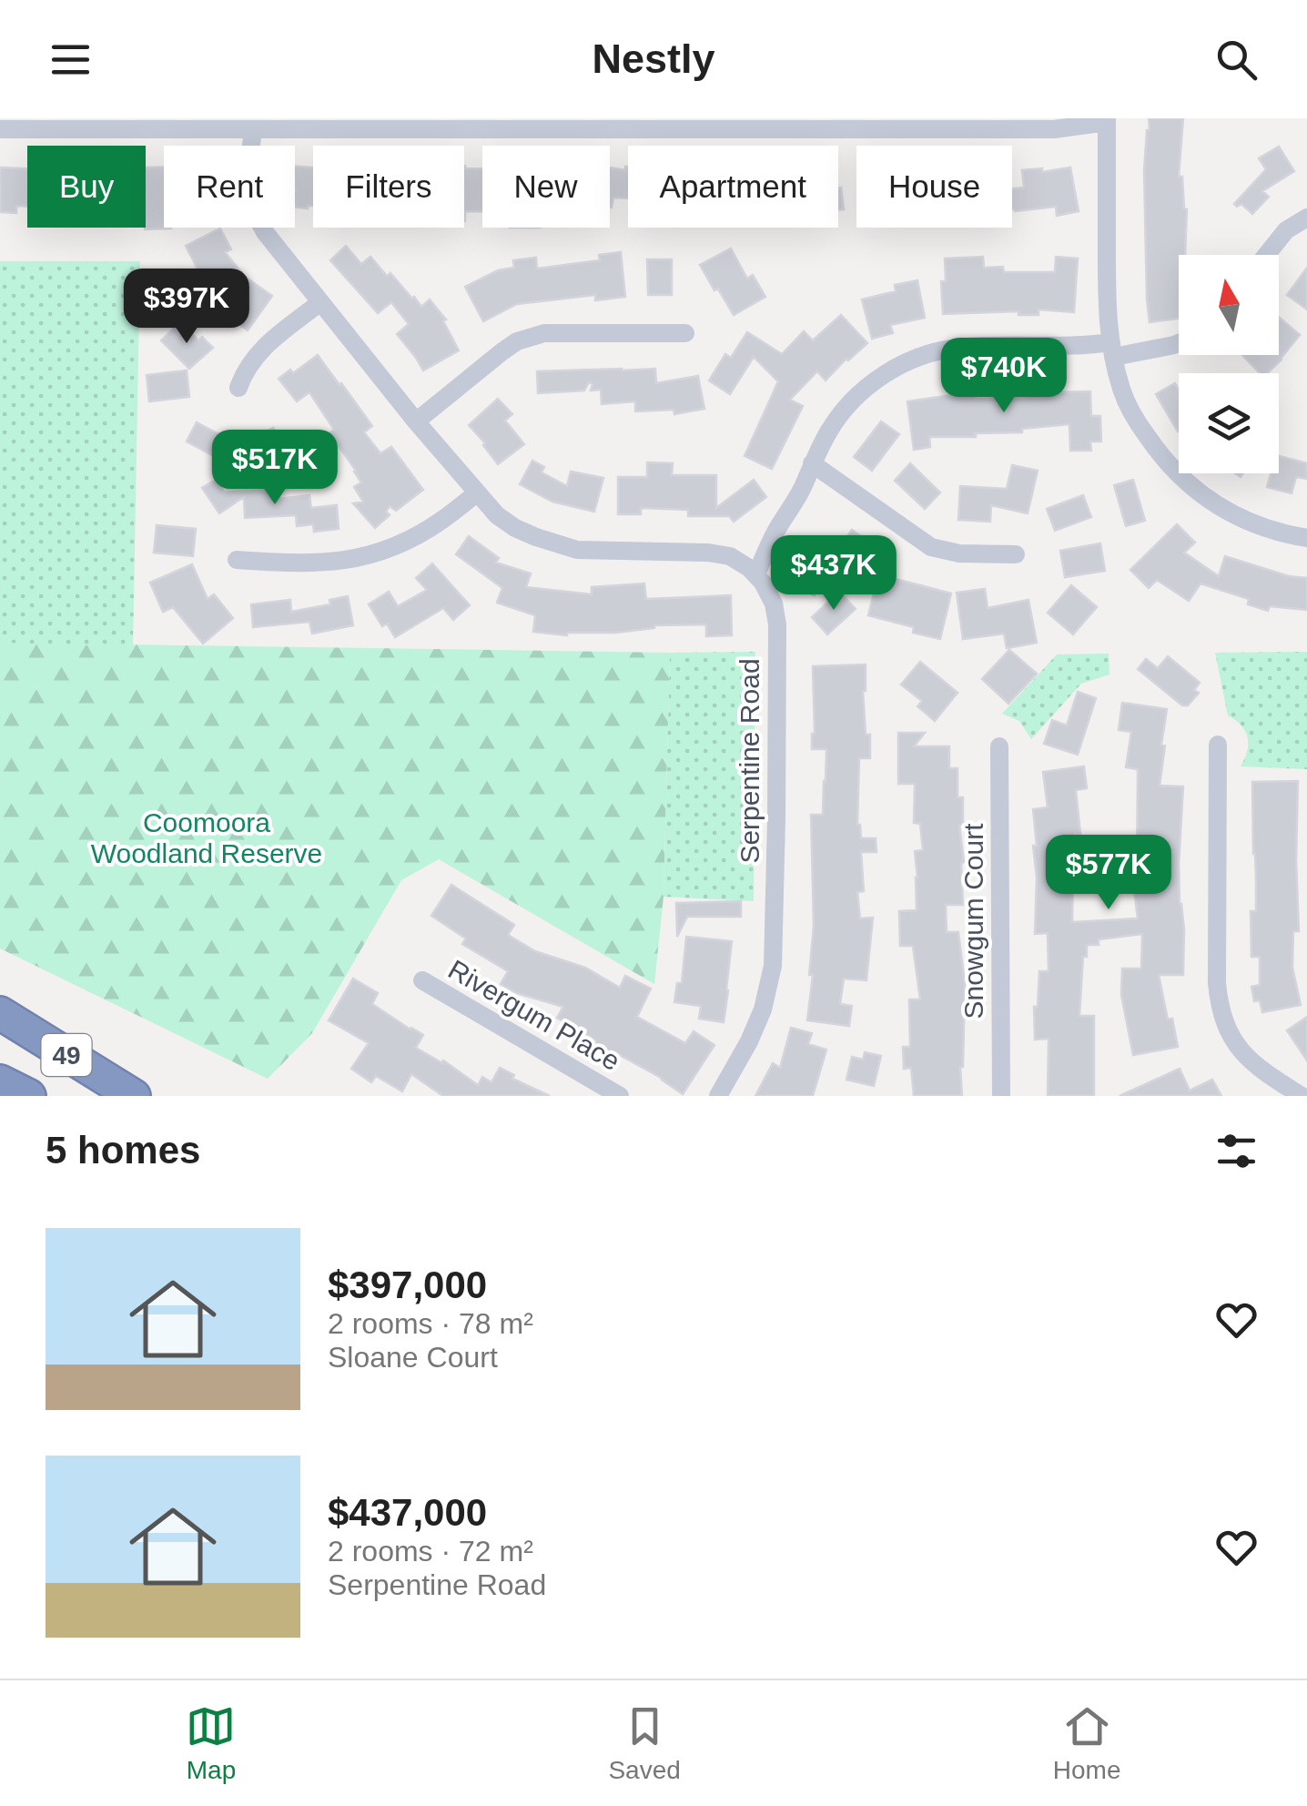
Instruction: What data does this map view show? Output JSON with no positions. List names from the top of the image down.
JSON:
{
  "streets": {
    "highway": ["49"],
    "street": ["Serpentine Road", "Snowgum Court", "Rivergum Place"]
  },
  "parks": ["Coomoora Woodland Reserve"],
  "north": "top",
  "page": {
    "header": "Nestly",
    "chip": [
      "Buy",
      "Rent",
      "Filters",
      "New",
      "Apartment",
      "House"
    ],
    "price": [
      "$397K",
      "$740K",
      "$517K",
      "$437K",
      "$577K"
    ],
    "heading": "5 homes",
    "list": [
      {
        "name": "$397,000",
        "note": "2 rooms · 78 m² · Sloane Court"
      },
      {
        "name": "$437,000",
        "note": "2 rooms · 72 m² · Serpentine Road"
      }
    ],
    "tabs": ["Map", "Saved", "Home"]
  }
}
